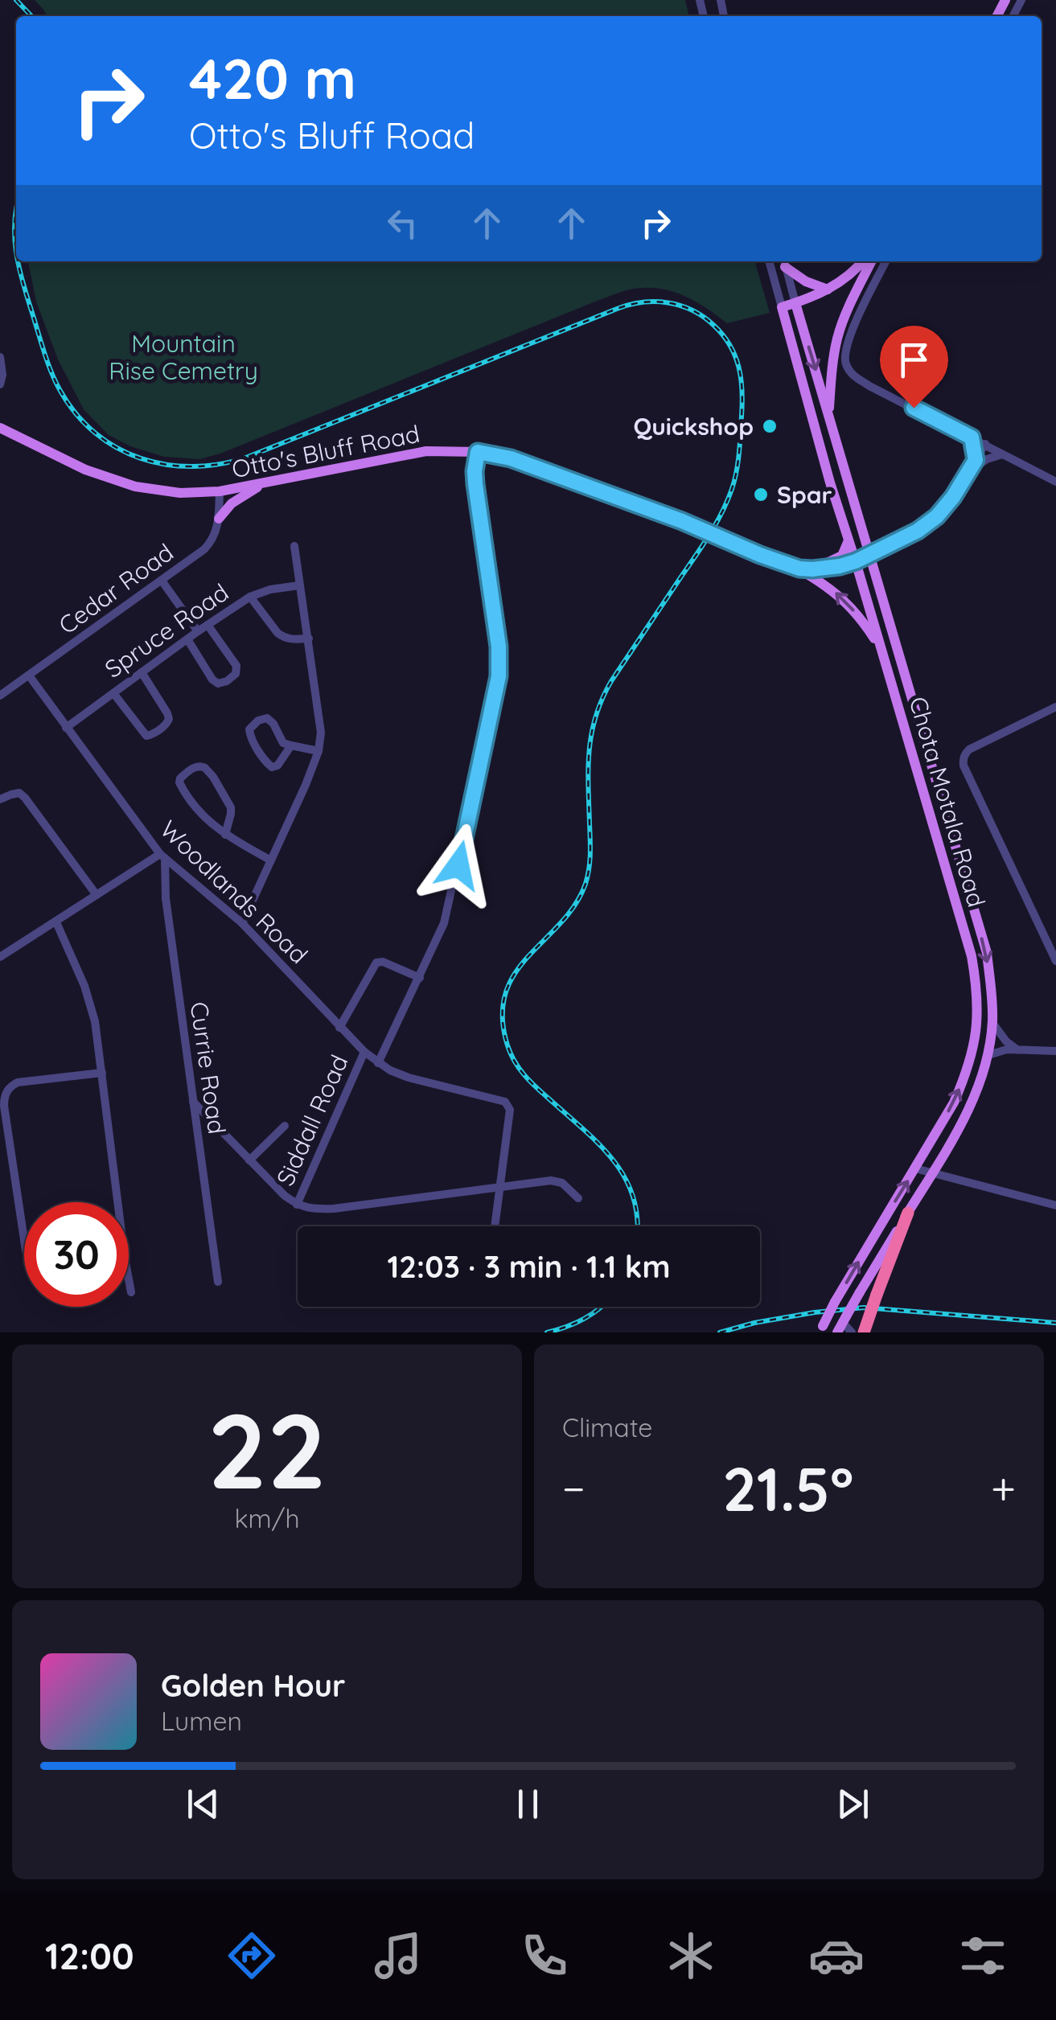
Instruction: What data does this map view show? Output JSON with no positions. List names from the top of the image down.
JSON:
{
  "streets": {
    "main road": ["Otto's Bluff Road", "Chota Motala Road"],
    "street": [
      "Cedar Road",
      "Spruce Road",
      "Woodlands Road",
      "Currie Road",
      "Siddall Road"
    ]
  },
  "crossings": [
    ["Otto's Bluff Road", "Chota Motala Road"],
    ["Cedar Road", "Woodlands Road"],
    ["Spruce Road", "Woodlands Road"],
    ["Woodlands Road", "Currie Road"],
    ["Woodlands Road", "Siddall Road"]
  ],
  "parks": ["Mountain Rise Cemetry"],
  "places": ["Quickshop", "Spar"],
  "page": {
    "turn": ["420 m", "Otto's Bluff Road"],
    "limit": "30",
    "trip": "12:03 · 3 min · 1.1 km",
    "tile": [
      ["22", "km/h"],
      "Climate"
    ],
    "heat": ["−", "21.5°", "+"],
    "song": ["Golden Hour", "Lumen"],
    "tabs": "12:00"
  }
}
